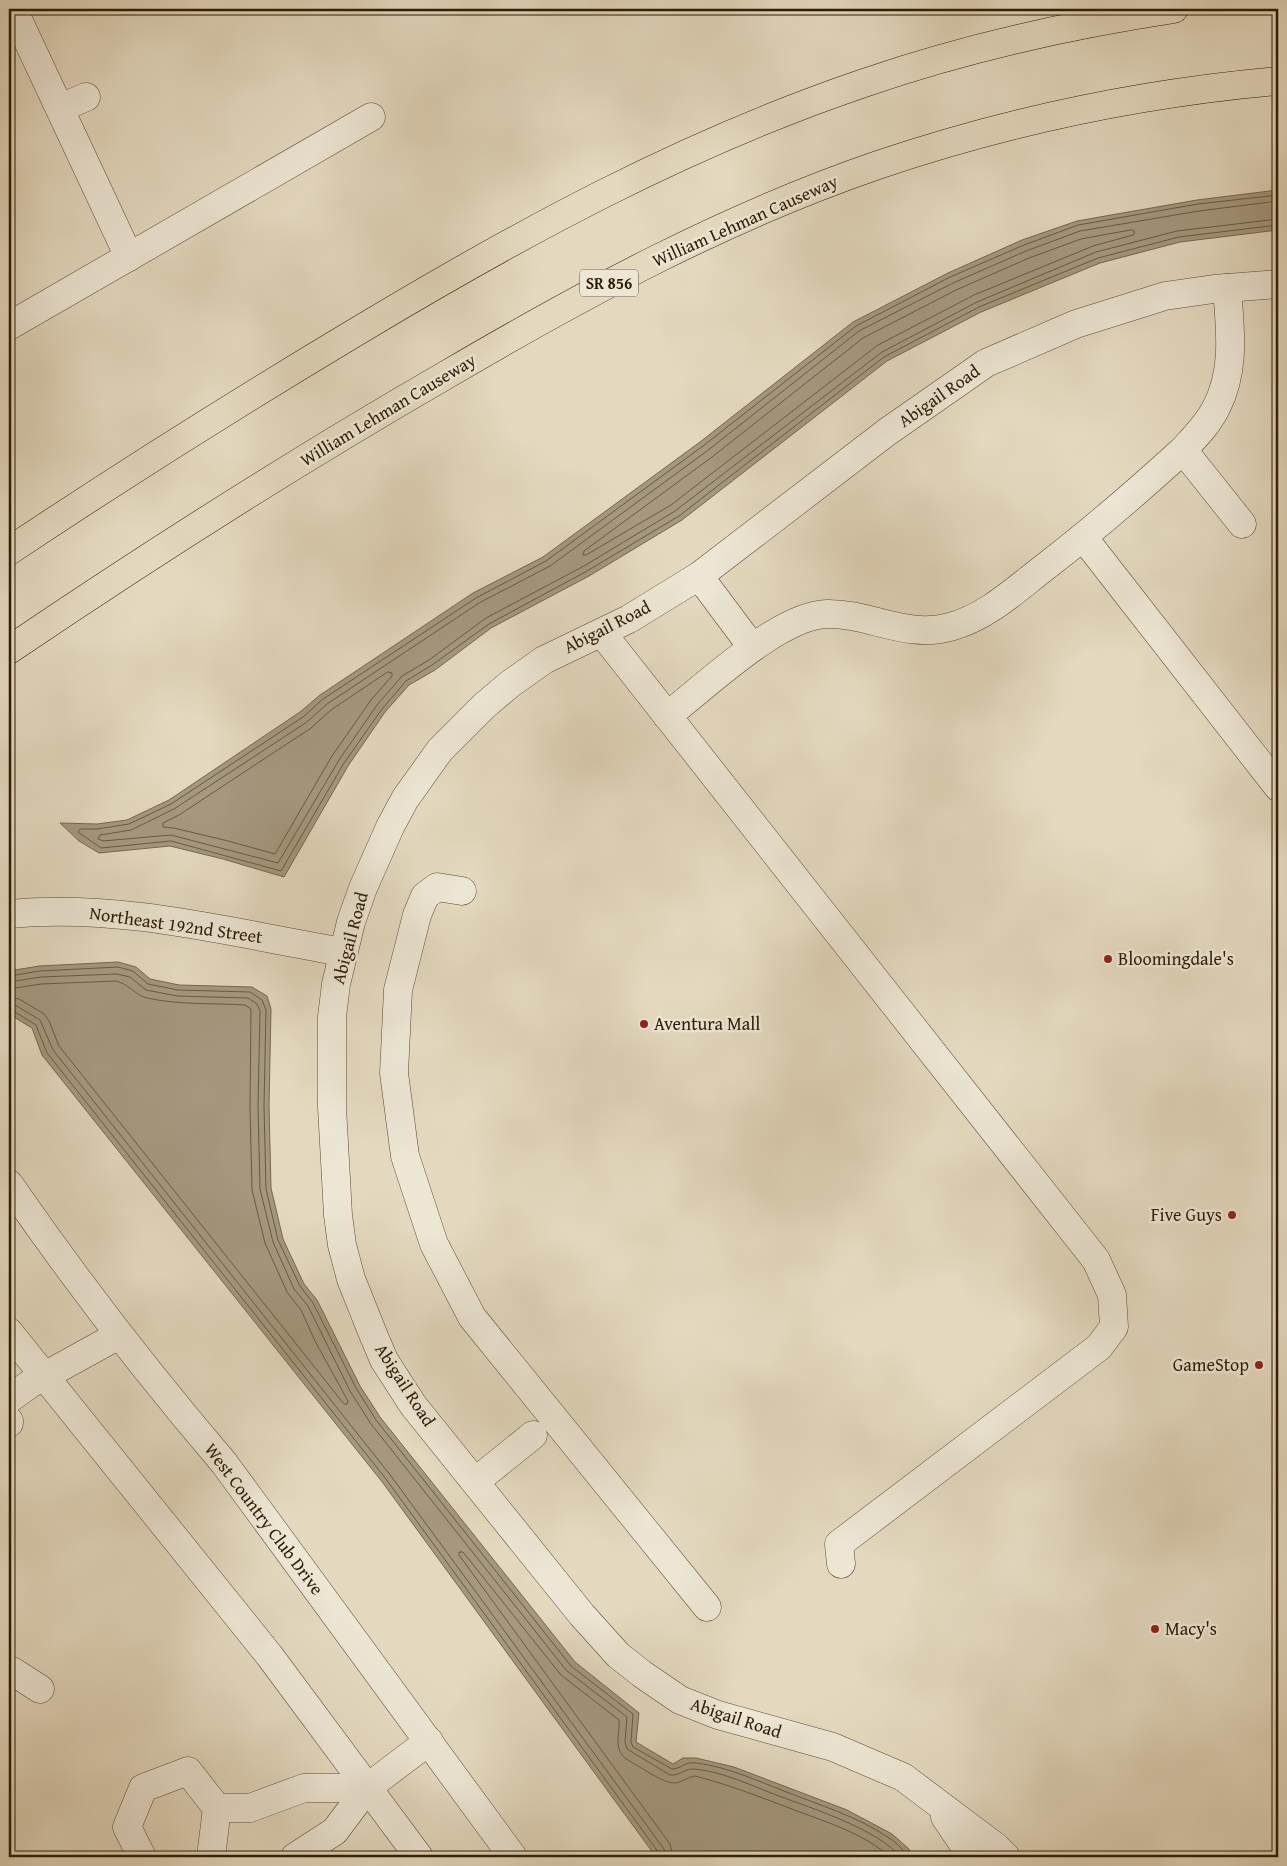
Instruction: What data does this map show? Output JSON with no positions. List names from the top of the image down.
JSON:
{
  "streets": {
    "highway": ["William Lehman Causeway", "SR 856"],
    "street": ["Abigail Road", "Northeast 192nd Street", "West Country Club Drive"]
  },
  "crossings": [
    ["Abigail Road", "Northeast 192nd Street"]
  ],
  "places": [
    "Bloomingdale's",
    "Aventura Mall",
    "Five Guys",
    "GameStop",
    "Macy's"
  ]
}
